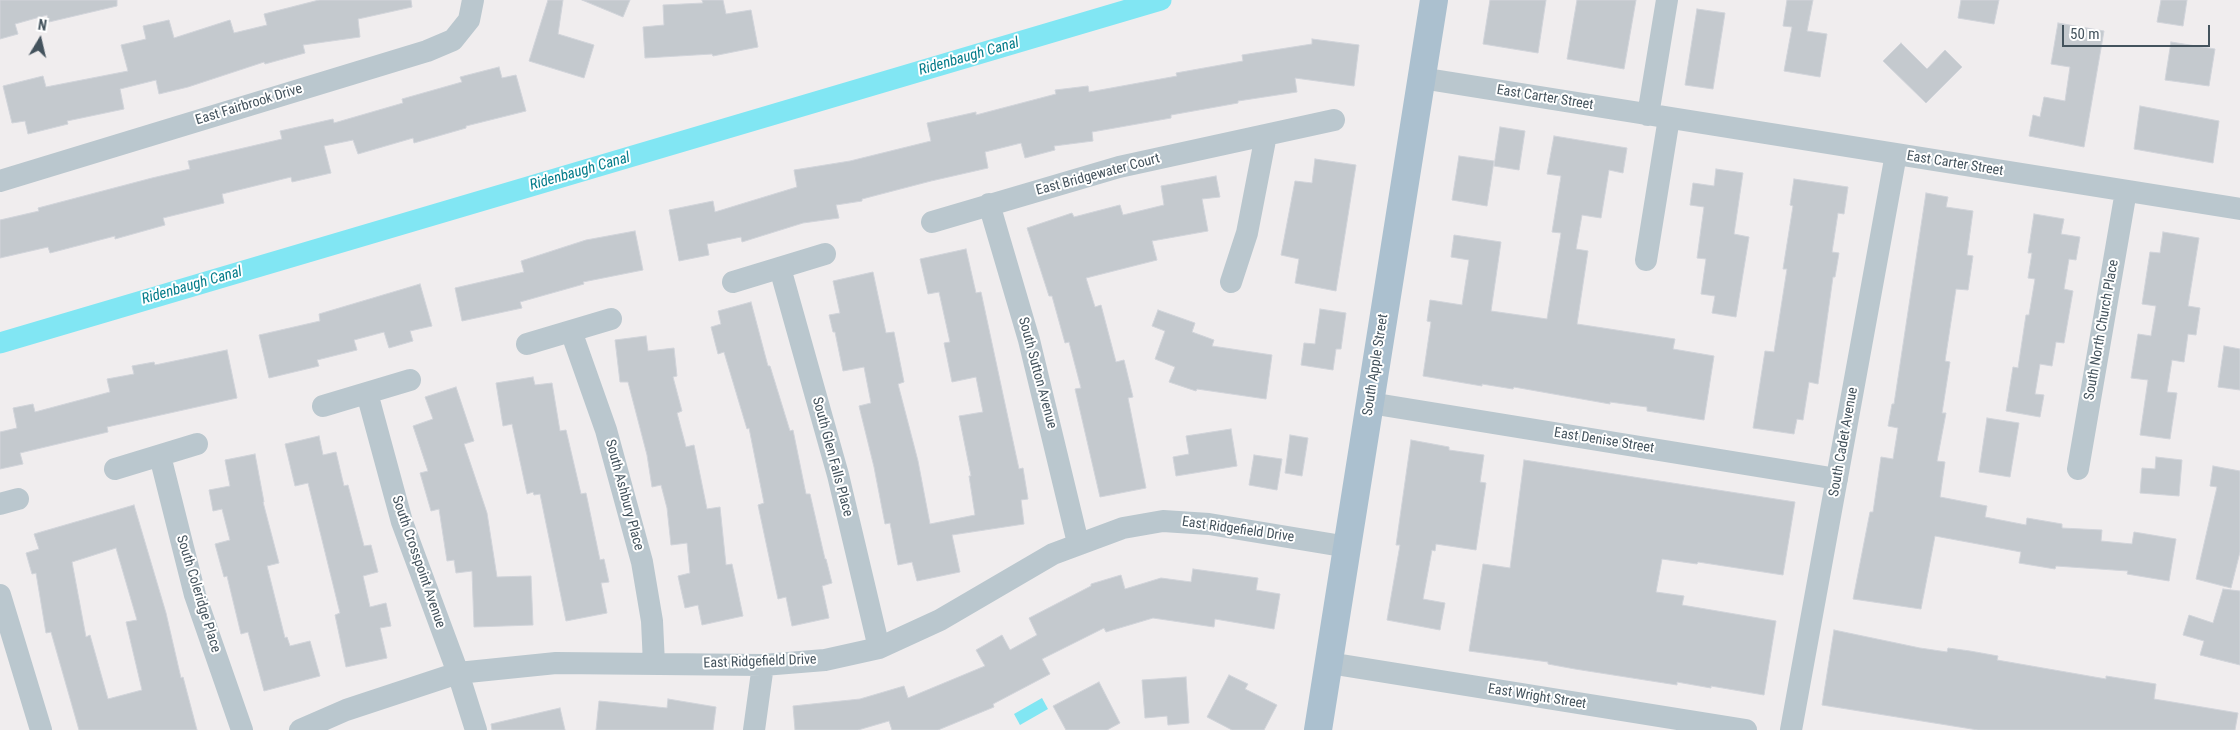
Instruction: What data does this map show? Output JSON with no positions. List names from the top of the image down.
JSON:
{
  "streets": {
    "main road": ["South Apple Street"],
    "street": [
      "East Carter Street",
      "East Fairbrook Drive",
      "East Bridgewater Court",
      "South North Church Place",
      "South Sutton Avenue",
      "East Denise Street",
      "South Cadet Avenue",
      "South Glen Falls Place",
      "South Ashbury Place",
      "East Ridgefield Drive",
      "South Crosspoint Avenue",
      "South Coleridge Place",
      "East Wright Street"
    ]
  },
  "crossings": [
    ["East Carter Street", "South North Church Place"],
    ["East Carter Street", "South Apple Street"],
    ["East Carter Street", "South Cadet Avenue"],
    ["East Bridgewater Court", "South Sutton Avenue"],
    ["South Apple Street", "East Denise Street"],
    ["South Apple Street", "East Ridgefield Drive"],
    ["South Apple Street", "East Wright Street"],
    ["South Sutton Avenue", "East Ridgefield Drive"],
    ["East Denise Street", "South Cadet Avenue"],
    ["South Glen Falls Place", "East Ridgefield Drive"],
    ["South Ashbury Place", "East Ridgefield Drive"],
    ["East Ridgefield Drive", "South Crosspoint Avenue"]
  ],
  "water": ["Ridenbaugh Canal"],
  "scale_bar": "50 m",
  "north": "top"
}
